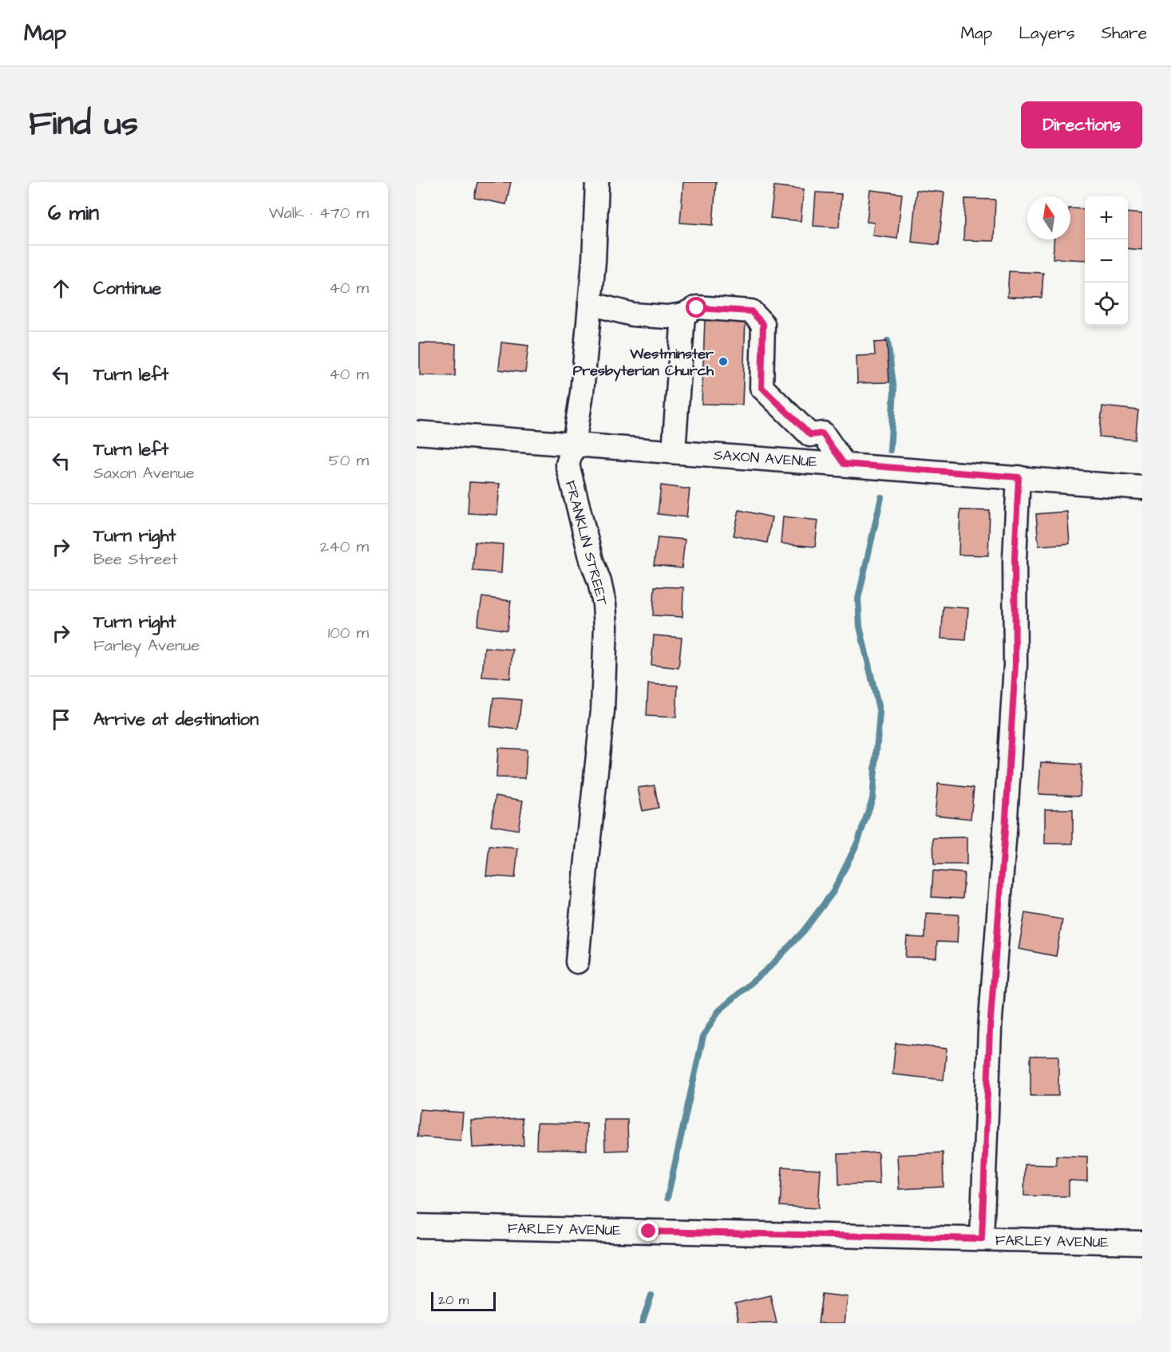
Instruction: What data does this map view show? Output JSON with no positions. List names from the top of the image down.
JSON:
{
  "streets": {
    "street": ["SAXON AVENUE", "FRANKLIN STREET", "FARLEY AVENUE"]
  },
  "crossings": [
    ["SAXON AVENUE", "FRANKLIN STREET"]
  ],
  "places": ["Westminster Presbyterian Church"],
  "scale_bar": "20 m",
  "north": "top",
  "page": {
    "header": "Map",
    "nav": ["Map", "Layers", "Share"],
    "title": "Find us",
    "buttons": "Directions",
    "heading": ["6 min", "Walk · 470 m"],
    "map_buttons": ["+", "−"],
    "list": [
      ["Continue", "40 m"],
      ["Turn left", "40 m"],
      ["Turn left", "Saxon Avenue", "50 m"],
      ["Turn right", "Bee Street", "240 m"],
      ["Turn right", "Farley Avenue", "100 m"],
      "Arrive at destination"
    ],
    "scale": "20 m"
  }
}
